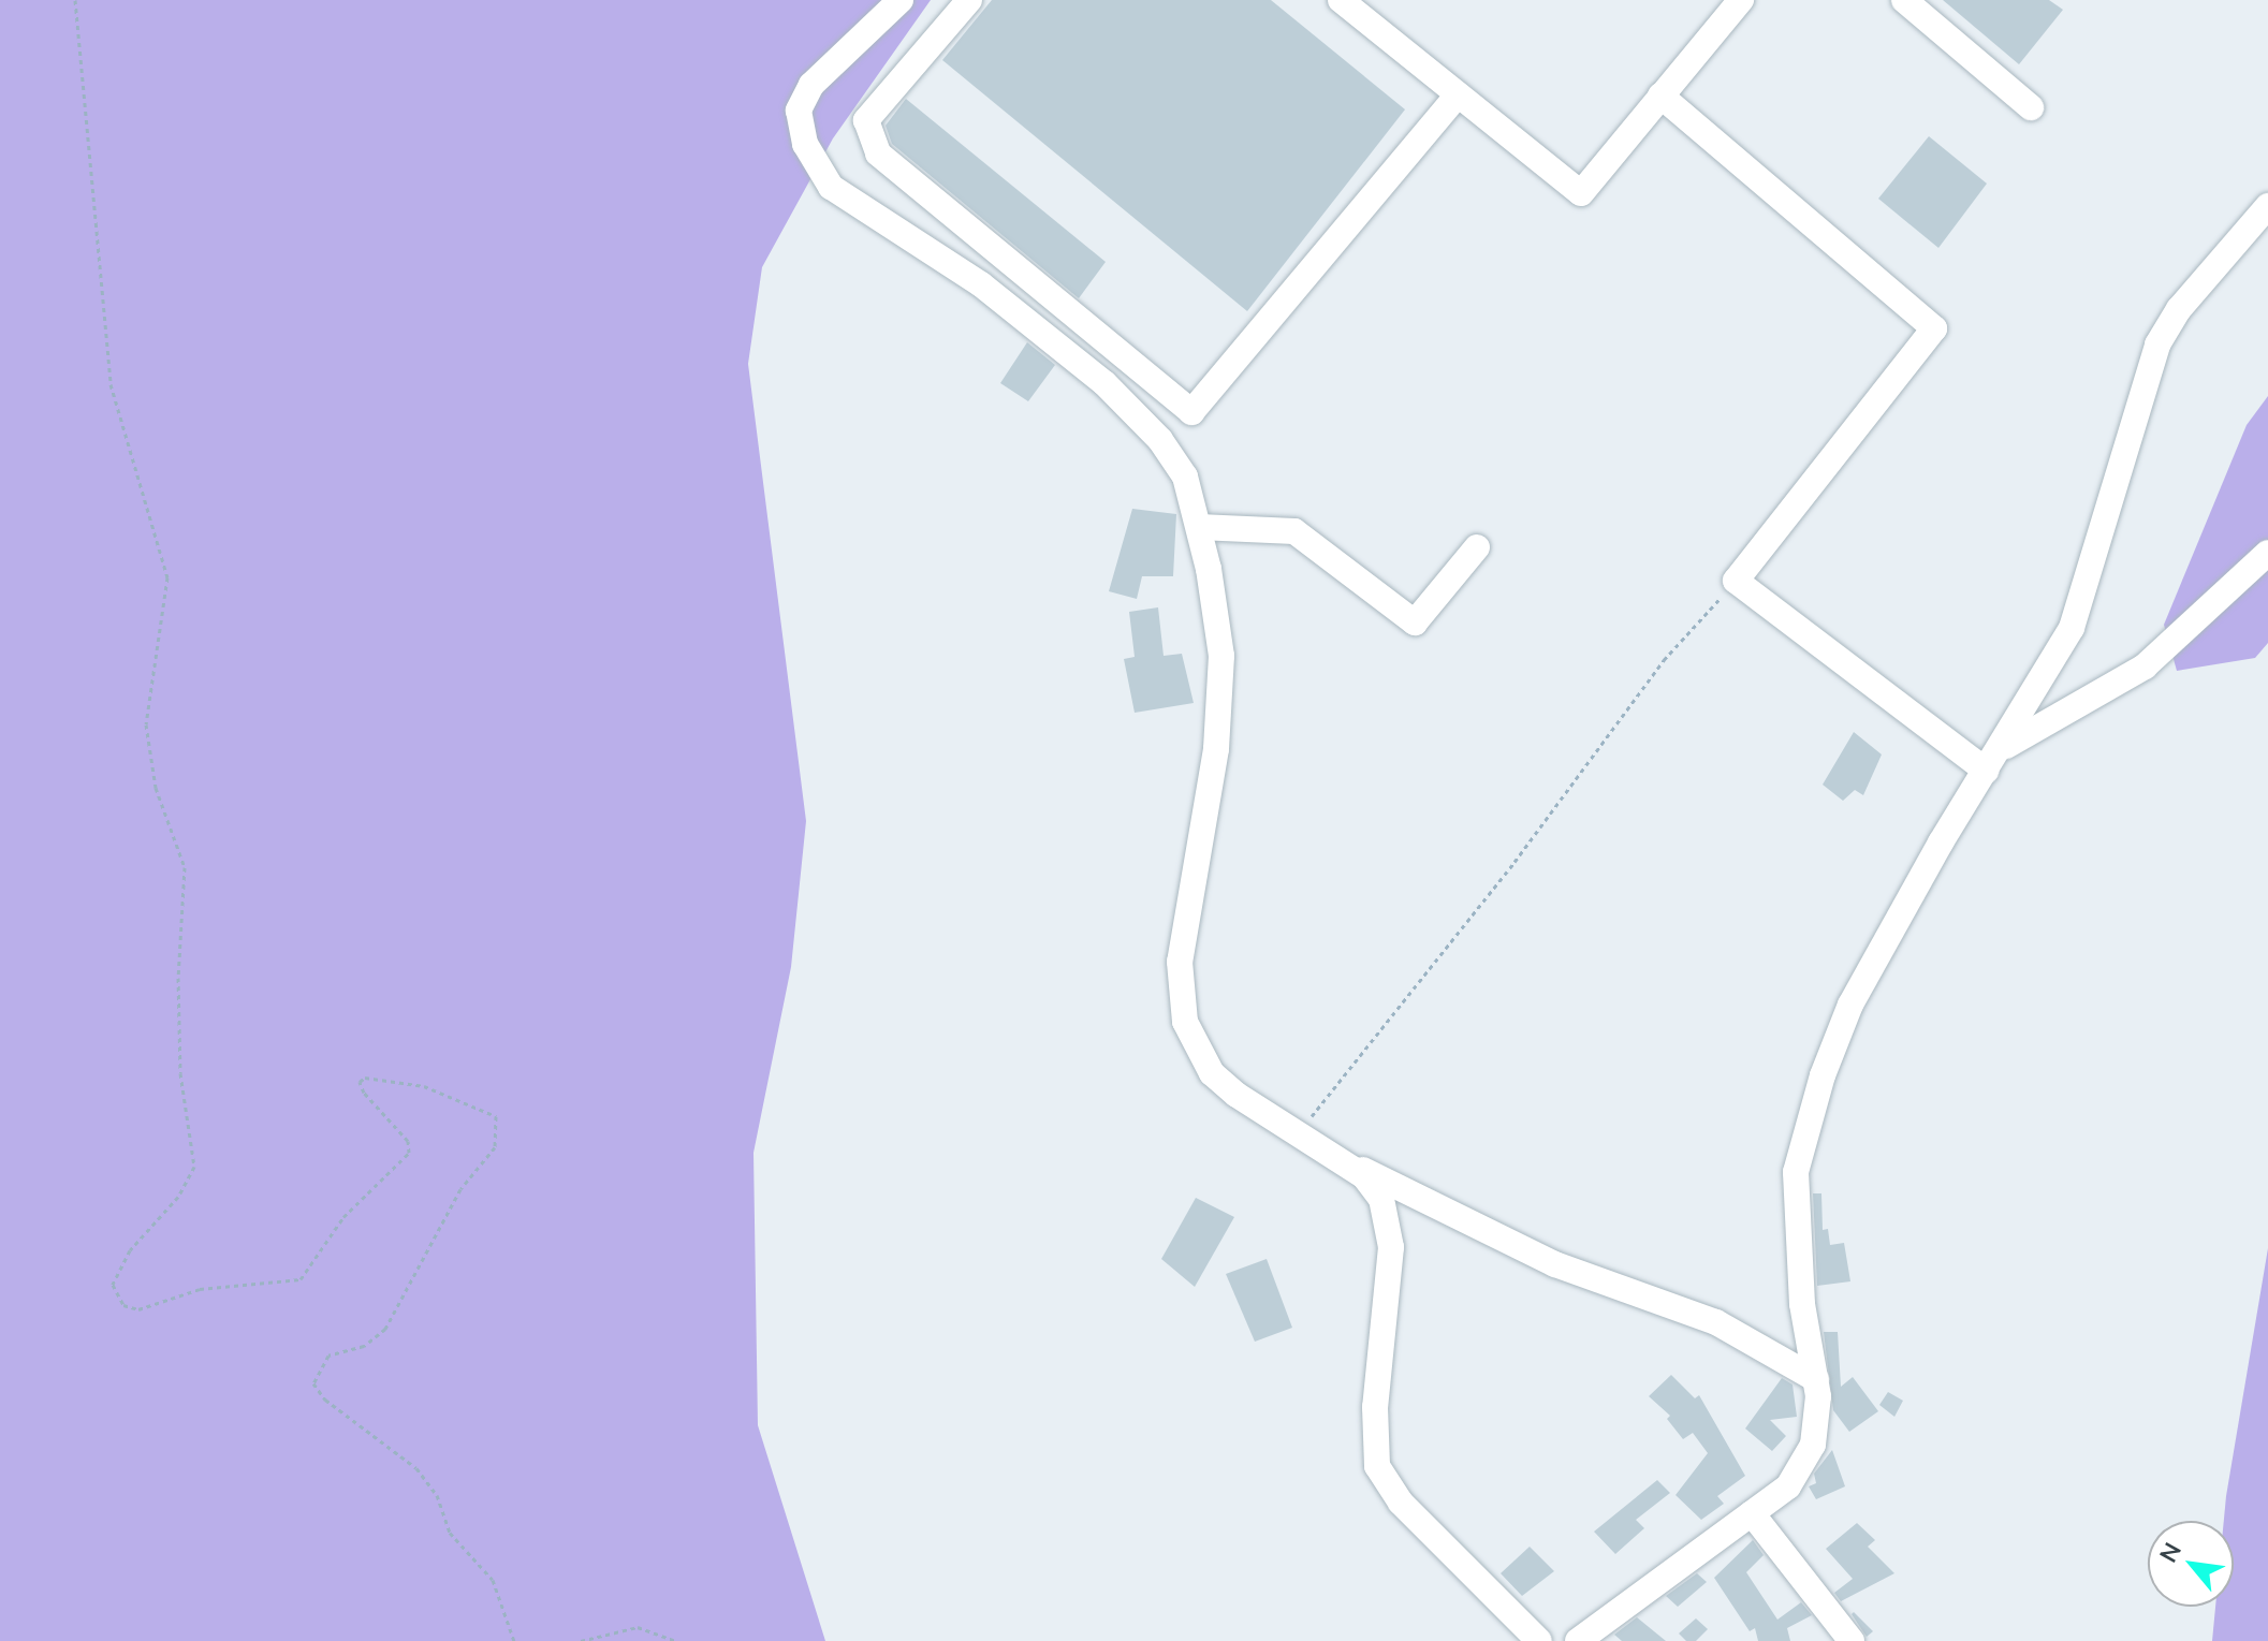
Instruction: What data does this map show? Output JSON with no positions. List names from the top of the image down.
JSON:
{
  "north": "top left"
}
